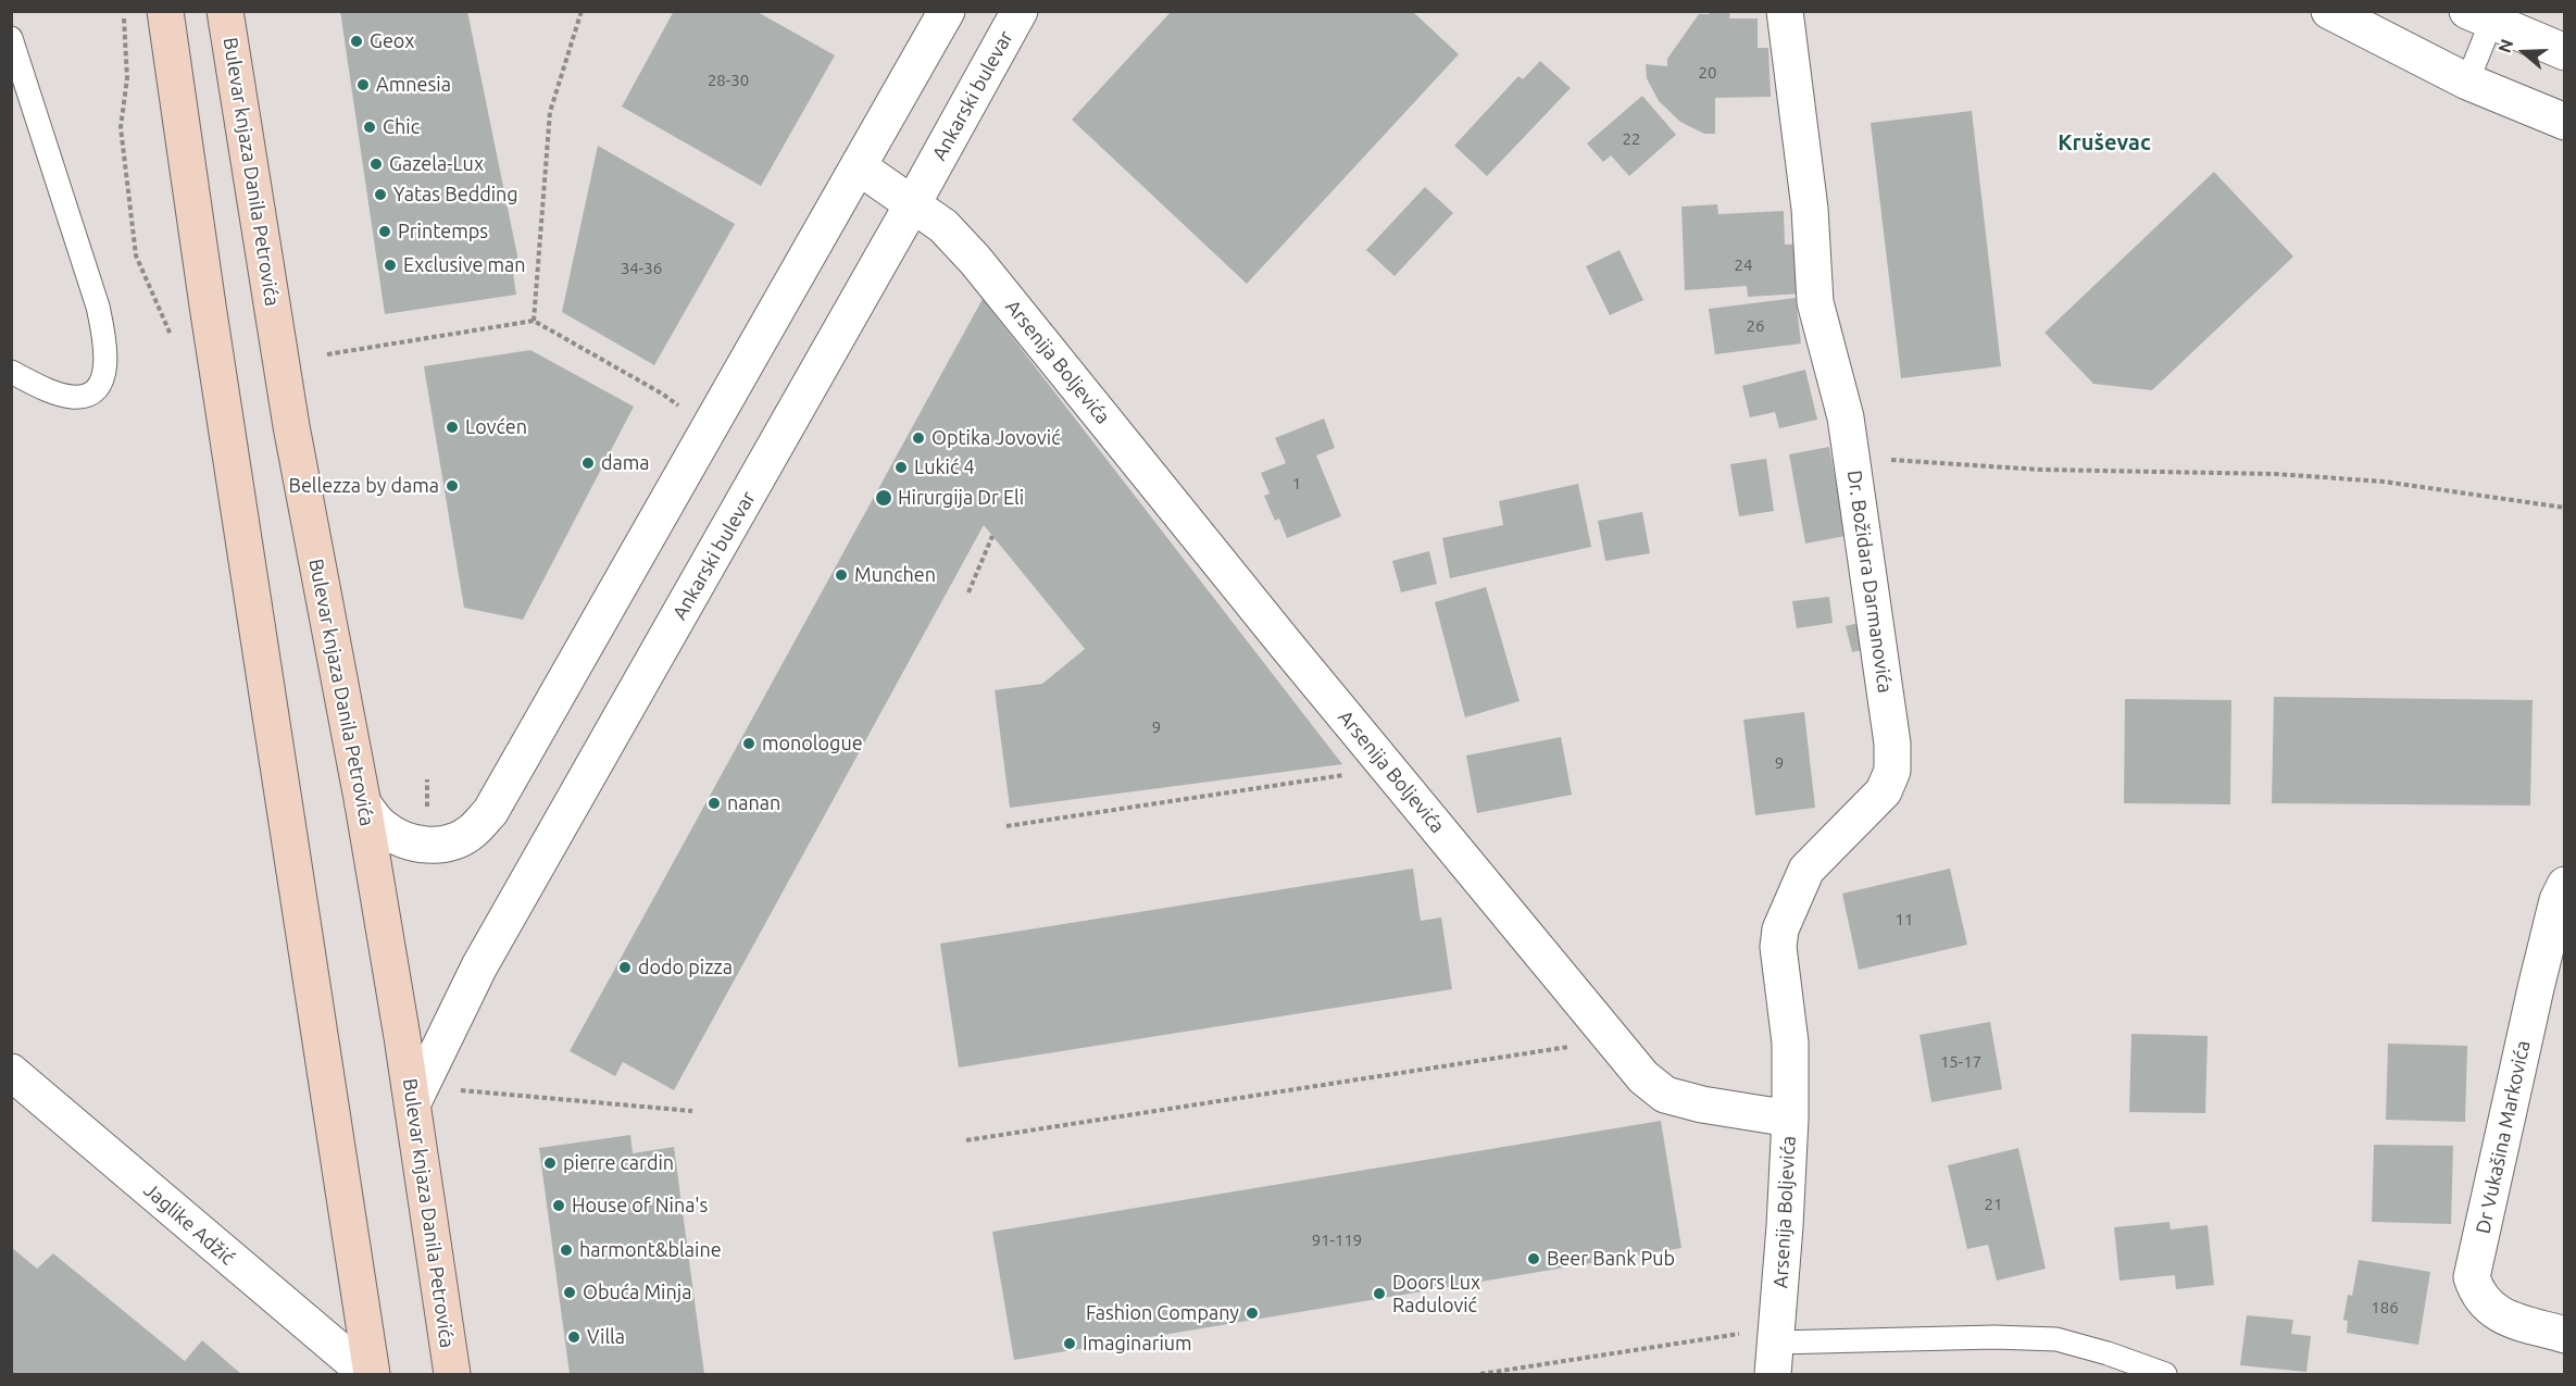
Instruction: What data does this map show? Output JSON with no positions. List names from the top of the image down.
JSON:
{
  "streets": {
    "main road": ["Bulevar knjaza Danila Petrovića"],
    "street": [
      "Ankarski bulevar",
      "Arsenija Boljevića",
      "Dr. Božidara Darmanovića",
      "Dr Vukašina Markovića",
      "Jaglike Adžić"
    ]
  },
  "crossings": [
    ["Ankarski bulevar", "Bulevar knjaza Danila Petrovića"],
    ["Ankarski bulevar", "Arsenija Boljevića"],
    ["Arsenija Boljevića", "Dr. Božidara Darmanovića"]
  ],
  "districts": ["Kruševac"],
  "places": [
    "Geox",
    "Amnesia",
    "Chic",
    "Gazela-Lux",
    "Yatas Bedding",
    "Printemps",
    "Exclusive man",
    "Lovćen",
    "Optika Jovović",
    "dama",
    "Lukić 4",
    "Bellezza by dama",
    "Hirurgija Dr Eli",
    "Munchen",
    "monologue",
    "nanan",
    "dodo pizza",
    "pierre cardin",
    "House of Nina's",
    "harmont&blaine",
    "Beer Bank Pub",
    "Obuća Minja",
    "Doors Lux Radulović",
    "Fashion Company",
    "Villa",
    "Imaginarium"
  ],
  "house_numbers": [
    "20",
    "28-30",
    "22",
    "24",
    "34-36",
    "26",
    "1",
    "9",
    "9",
    "11",
    "15-17",
    "21",
    "91-119",
    "186"
  ],
  "north": "left"
}
